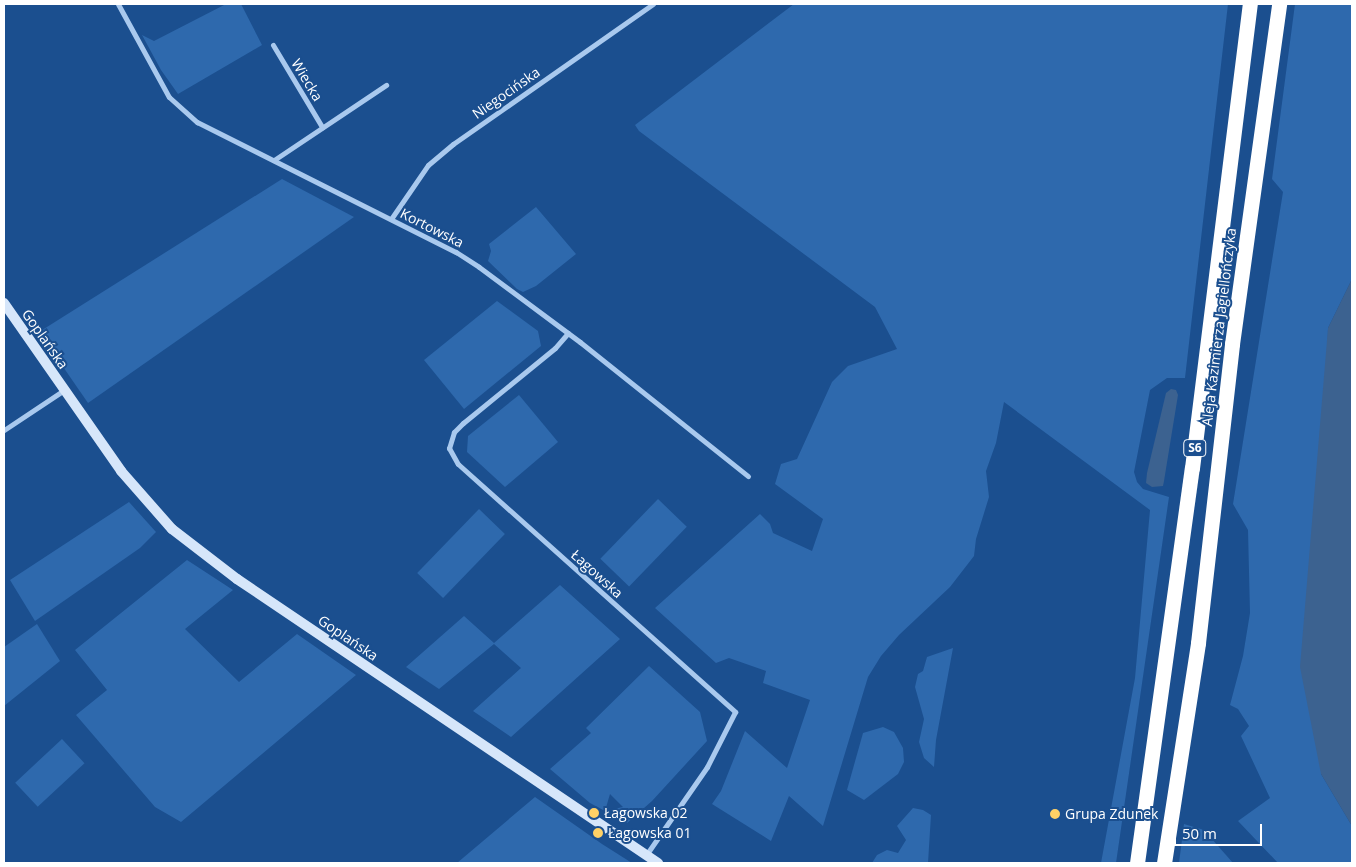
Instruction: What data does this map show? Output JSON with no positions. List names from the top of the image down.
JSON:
{
  "streets": {
    "highway": ["Aleja Kazimierza Jagiellończyka", "S6"],
    "street": [
      "Wiecka",
      "Niegocińska",
      "Kortowska",
      "Goplańska",
      "Łagowska"
    ]
  },
  "crossings": [
    ["Niegocińska", "Kortowska"],
    ["Kortowska", "Łagowska"],
    ["Goplańska", "Łagowska"]
  ],
  "places": ["Łagowska 02", "Grupa Zdunek", "Łagowska 01"],
  "scale_bar": "50 m"
}
